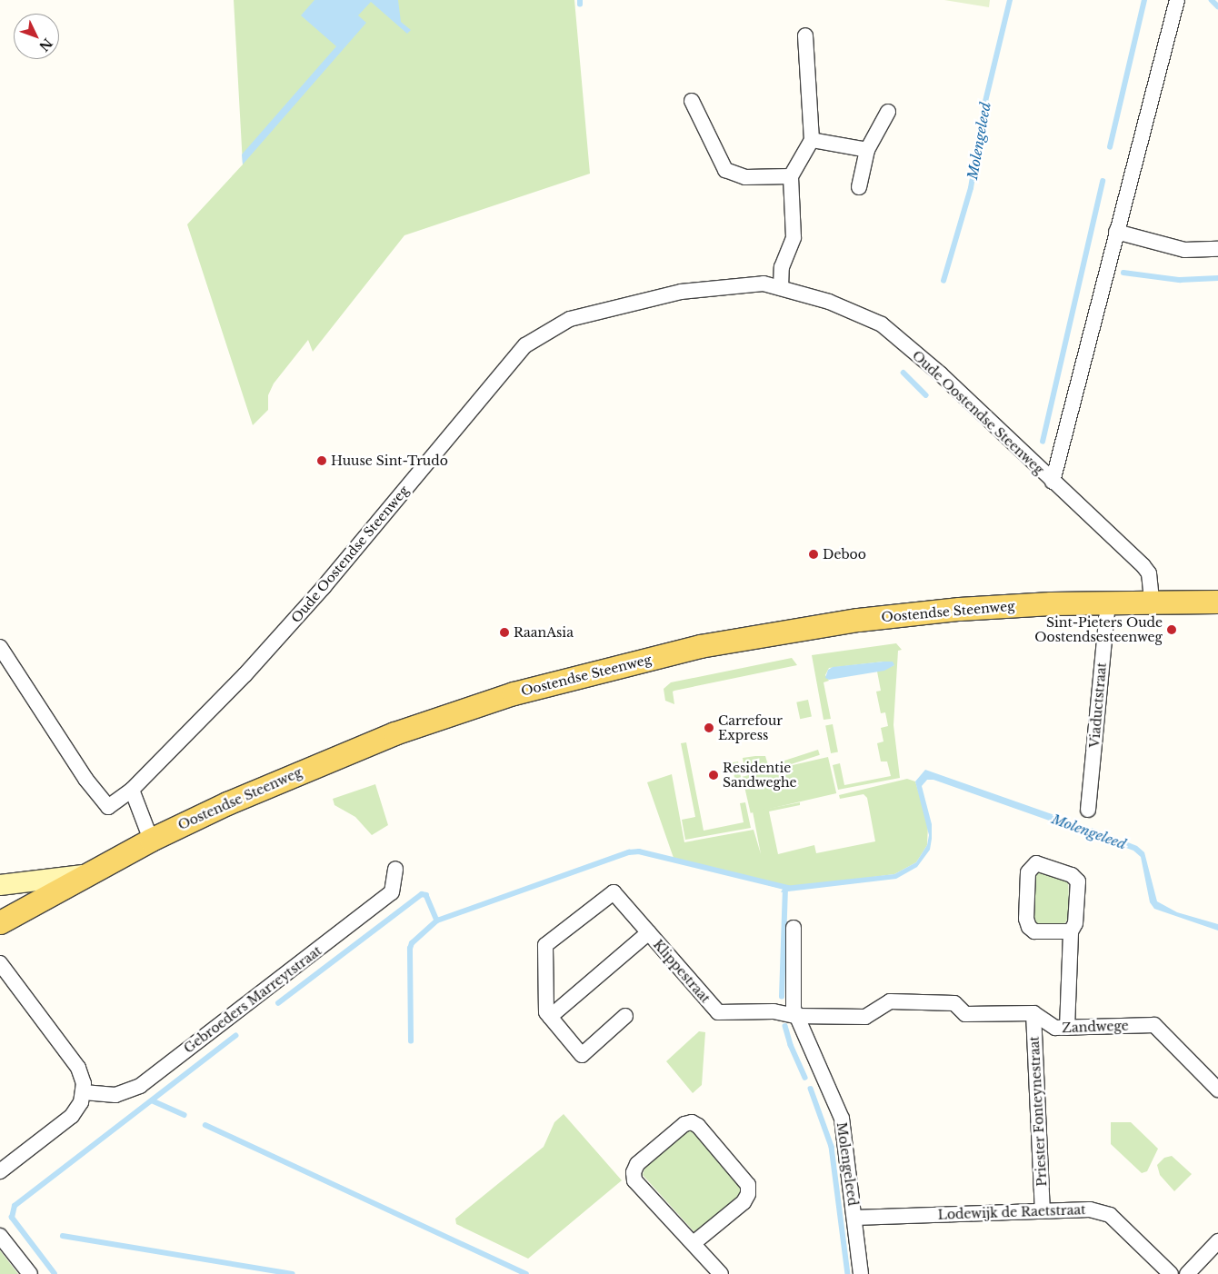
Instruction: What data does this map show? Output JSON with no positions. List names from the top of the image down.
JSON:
{
  "streets": {
    "main road": ["Oostendse Steenweg"],
    "street": [
      "Oude Oostendse Steenweg",
      "Viaductstraat",
      "Klippestraat",
      "Gebroeders Marreytstraat",
      "Zandwege",
      "Priester Fonteynestraat",
      "Molengeleed",
      "Lodewijk de Raetstraat"
    ]
  },
  "crossings": [
    ["Oude Oostendse Steenweg", "Oostendse Steenweg"],
    ["Oostendse Steenweg", "Viaductstraat"],
    ["Klippestraat", "Molengeleed"],
    ["Zandwege", "Priester Fonteynestraat"],
    ["Priester Fonteynestraat", "Lodewijk de Raetstraat"],
    ["Molengeleed", "Lodewijk de Raetstraat"]
  ],
  "water": ["Molengeleed"],
  "places": [
    "Huuse Sint-Trudo",
    "Deboo",
    "Sint-Pieters Oude Oostendsesteenweg",
    "RaanAsia",
    "Carrefour Express",
    "Residentie Sandweghe"
  ],
  "north": "bottom right"
}
